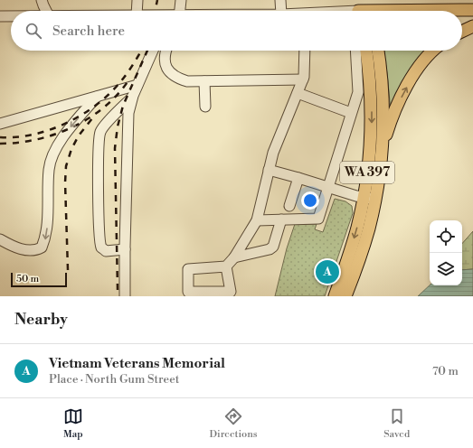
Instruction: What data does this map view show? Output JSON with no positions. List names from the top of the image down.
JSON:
{
  "streets": {
    "main road": ["WA 397"]
  },
  "scale_bar": "50 m",
  "page": {
    "search": "Search here",
    "pins": "A",
    "scale": "50 m",
    "heading": "Nearby",
    "list": [
      {
        "mark": "A",
        "name": "Vietnam Veterans Memorial",
        "note": "Place · North Gum Street",
        "value": "70 m"
      }
    ],
    "nav": ["Map", "Directions", "Saved"]
  }
}
